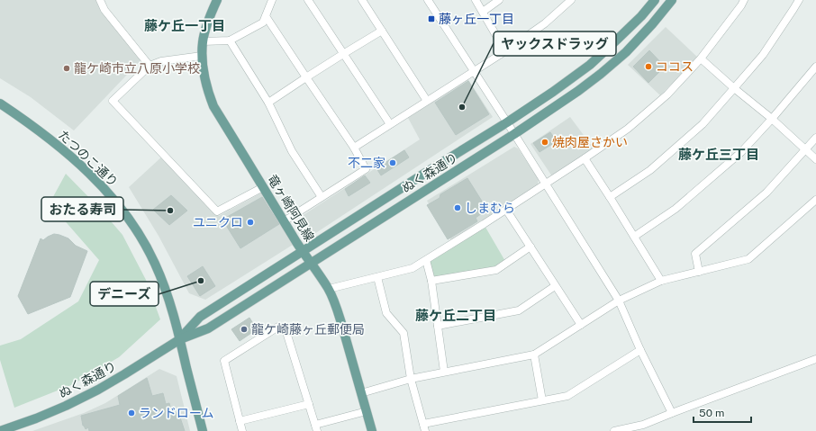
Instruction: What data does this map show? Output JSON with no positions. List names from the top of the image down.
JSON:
{
  "streets": {
    "main road": ["たつのこ通り", "ぬく森通り", "竜ヶ崎阿見線"]
  },
  "crossings": [
    ["たつのこ通り", "ぬく森通り"],
    ["ぬく森通り", "竜ヶ崎阿見線"]
  ],
  "districts": ["藤ケ丘一丁目", "藤ケ丘三丁目", "藤ケ丘二丁目"],
  "places": {
    "transit": ["藤ヶ丘一丁目"],
    "other": [
      "ココス",
      "龍ケ崎市立八原小学校",
      "ヤックスドラッグ",
      "焼肉屋さかい",
      "不二家",
      "しまむら",
      "おたる寿司",
      "ユニクロ",
      "デニーズ",
      "龍ケ崎藤ヶ丘郵便局",
      "ランドローム"
    ]
  },
  "scale_bar": "50 m"
}
